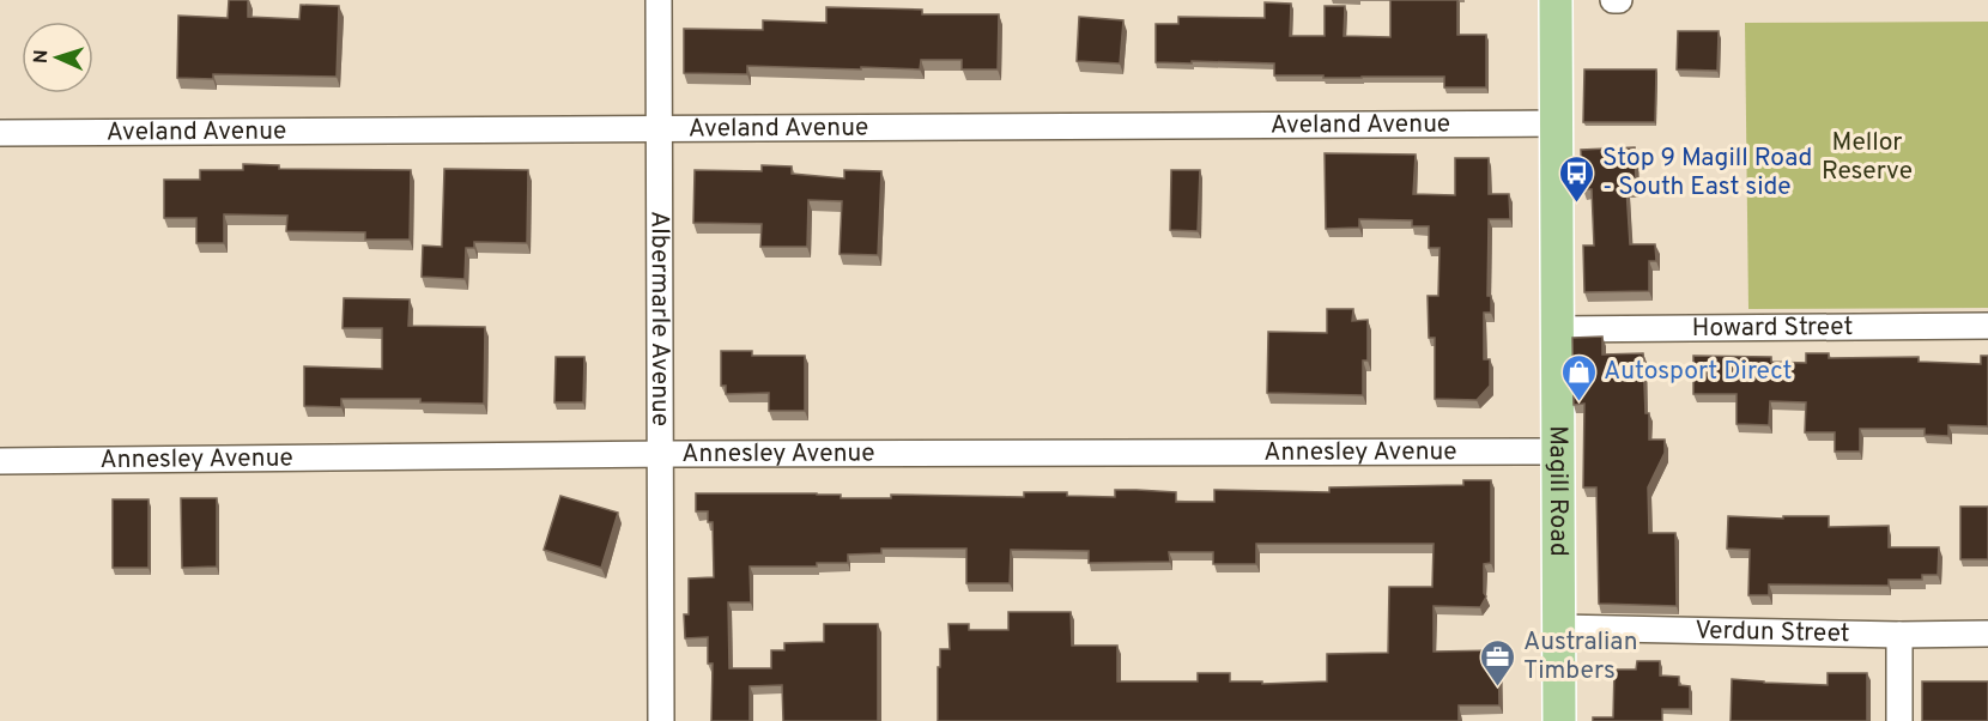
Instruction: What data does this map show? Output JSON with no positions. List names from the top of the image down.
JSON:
{
  "streets": {
    "main road": ["Magill Road"],
    "street": [
      "Aveland Avenue",
      "Albermarle Avenue",
      "Howard Street",
      "Annesley Avenue",
      "Verdun Street"
    ]
  },
  "crossings": [
    ["Aveland Avenue", "Albermarle Avenue"],
    ["Aveland Avenue", "Magill Road"],
    ["Albermarle Avenue", "Annesley Avenue"],
    ["Howard Street", "Magill Road"],
    ["Annesley Avenue", "Magill Road"],
    ["Magill Road", "Verdun Street"]
  ],
  "parks": ["Mellor Reserve"],
  "places": {
    "bus stop": ["Stop 9 Magill Road - South East side"],
    "shop": ["Autosport Direct"],
    "office": ["Australian Timbers"]
  },
  "north": "left"
}
